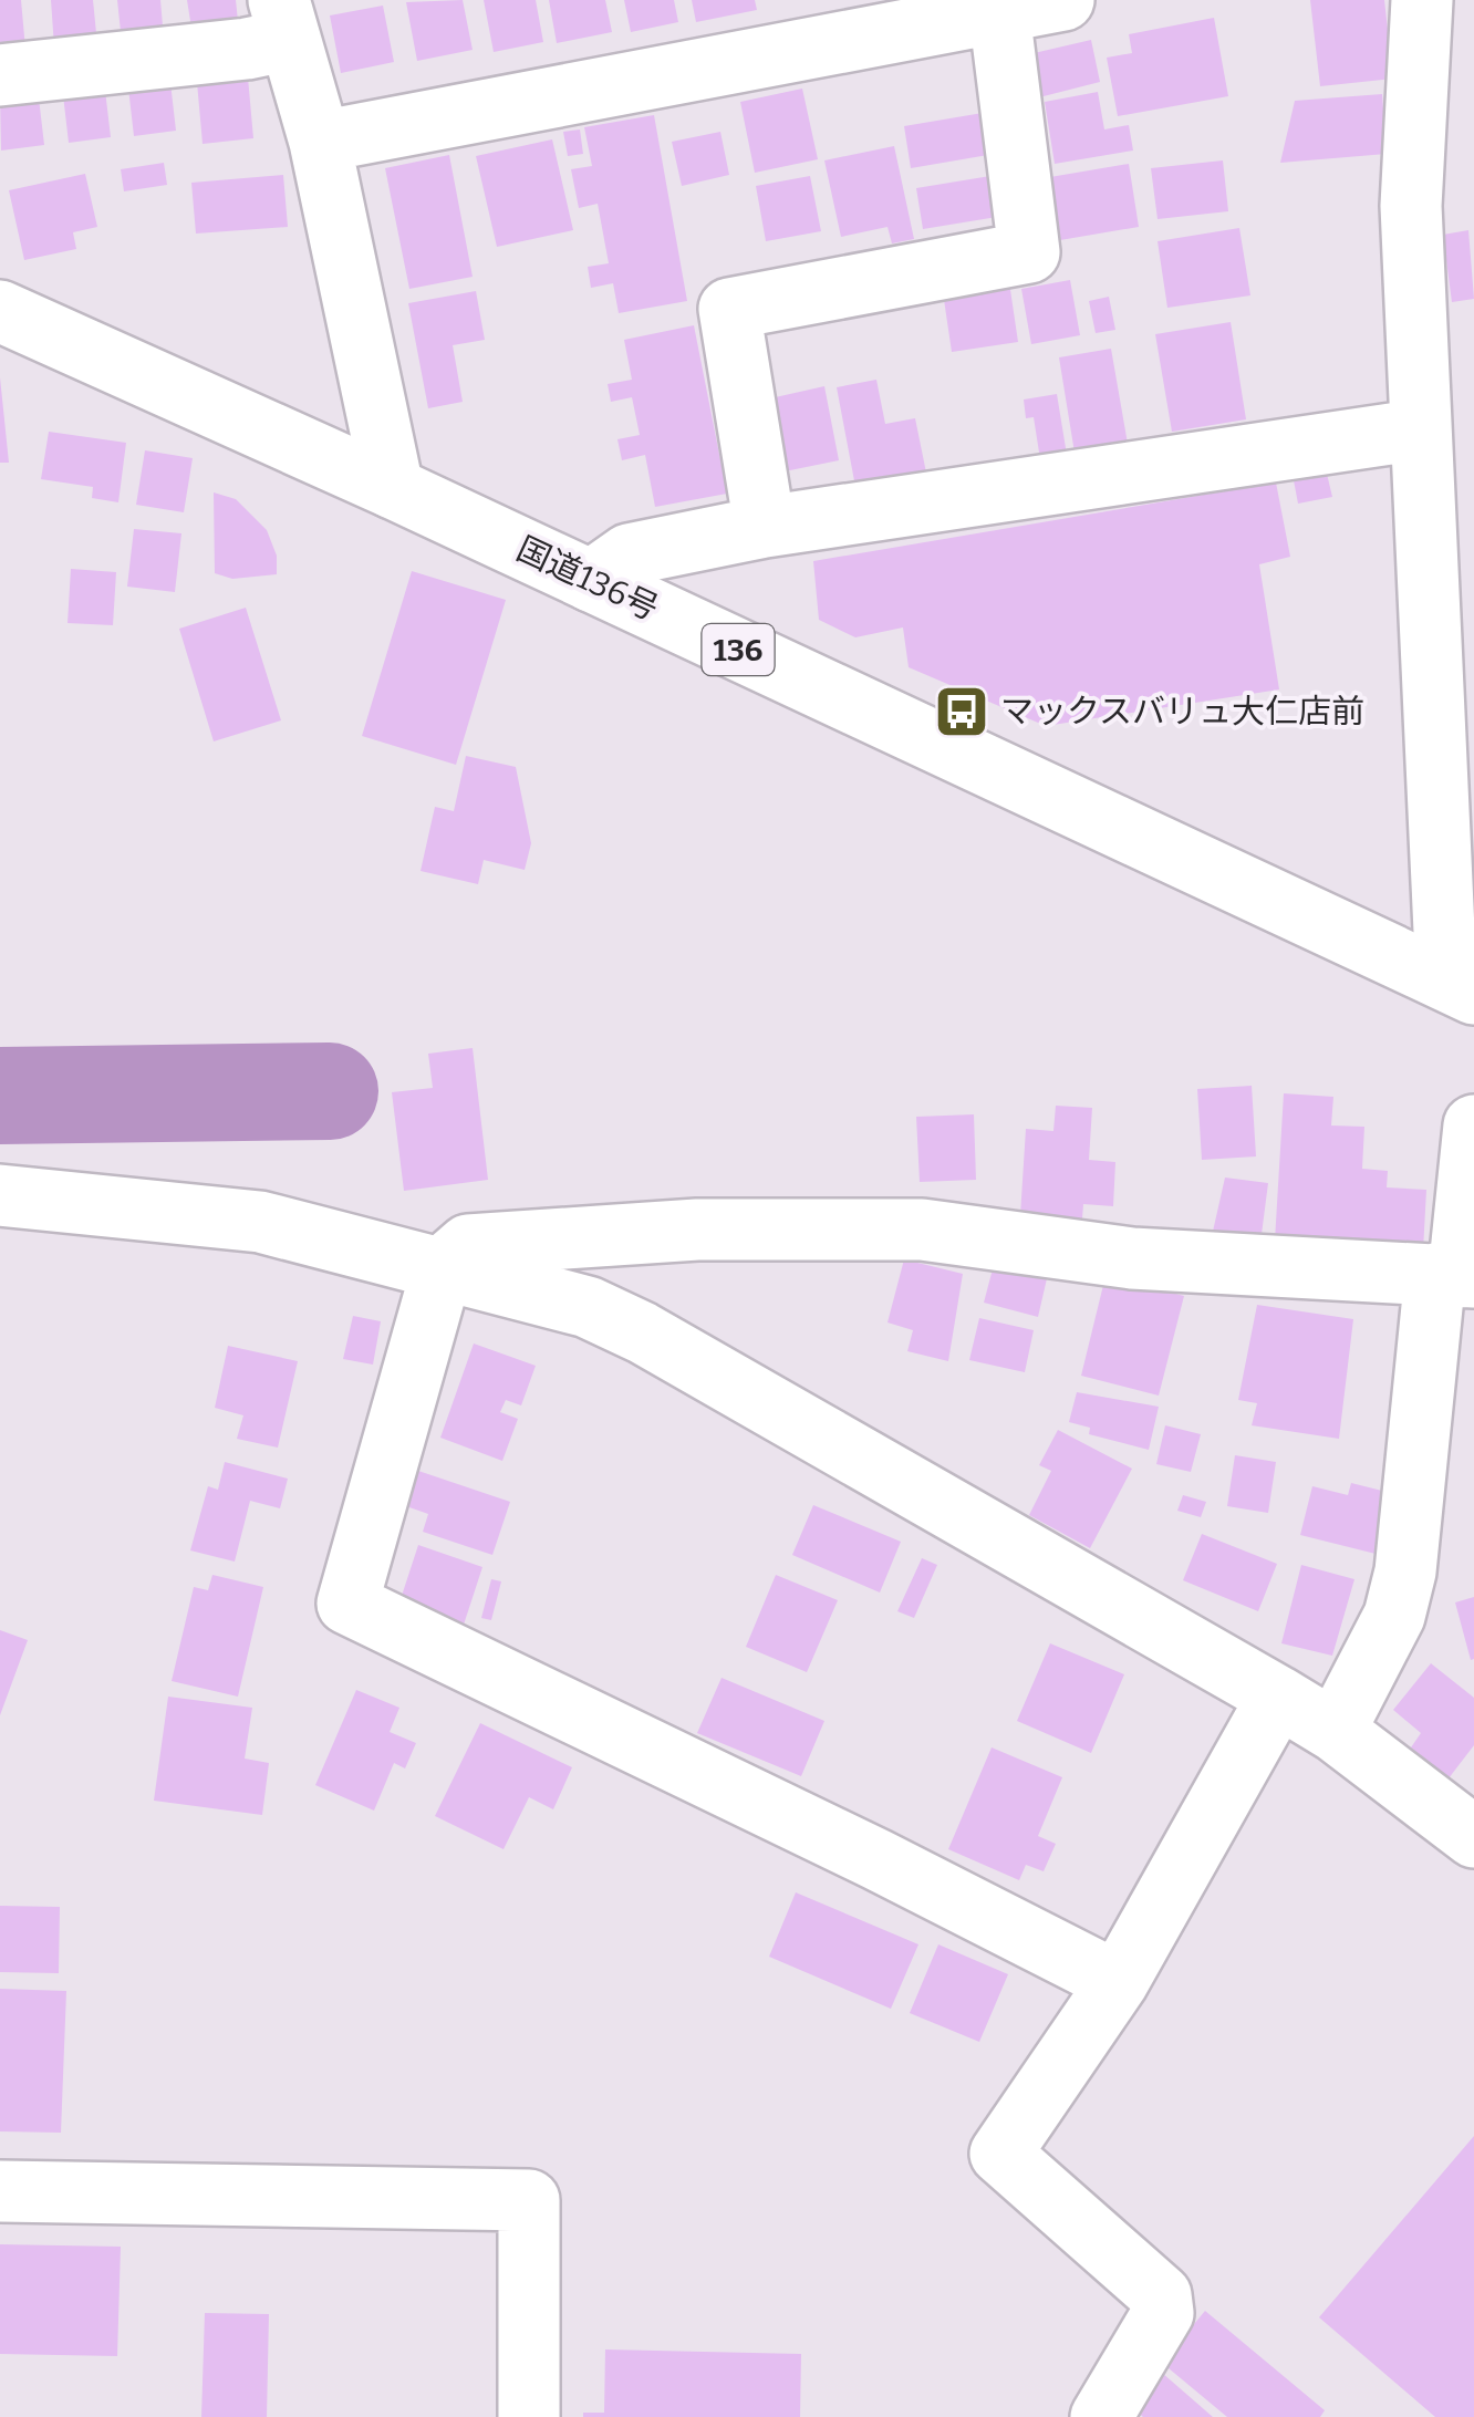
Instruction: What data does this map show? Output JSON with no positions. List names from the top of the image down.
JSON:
{
  "streets": {
    "main road": ["国道136号", "136"]
  },
  "places": {
    "bus stop": ["マックスバリュ大仁店前"]
  }
}
